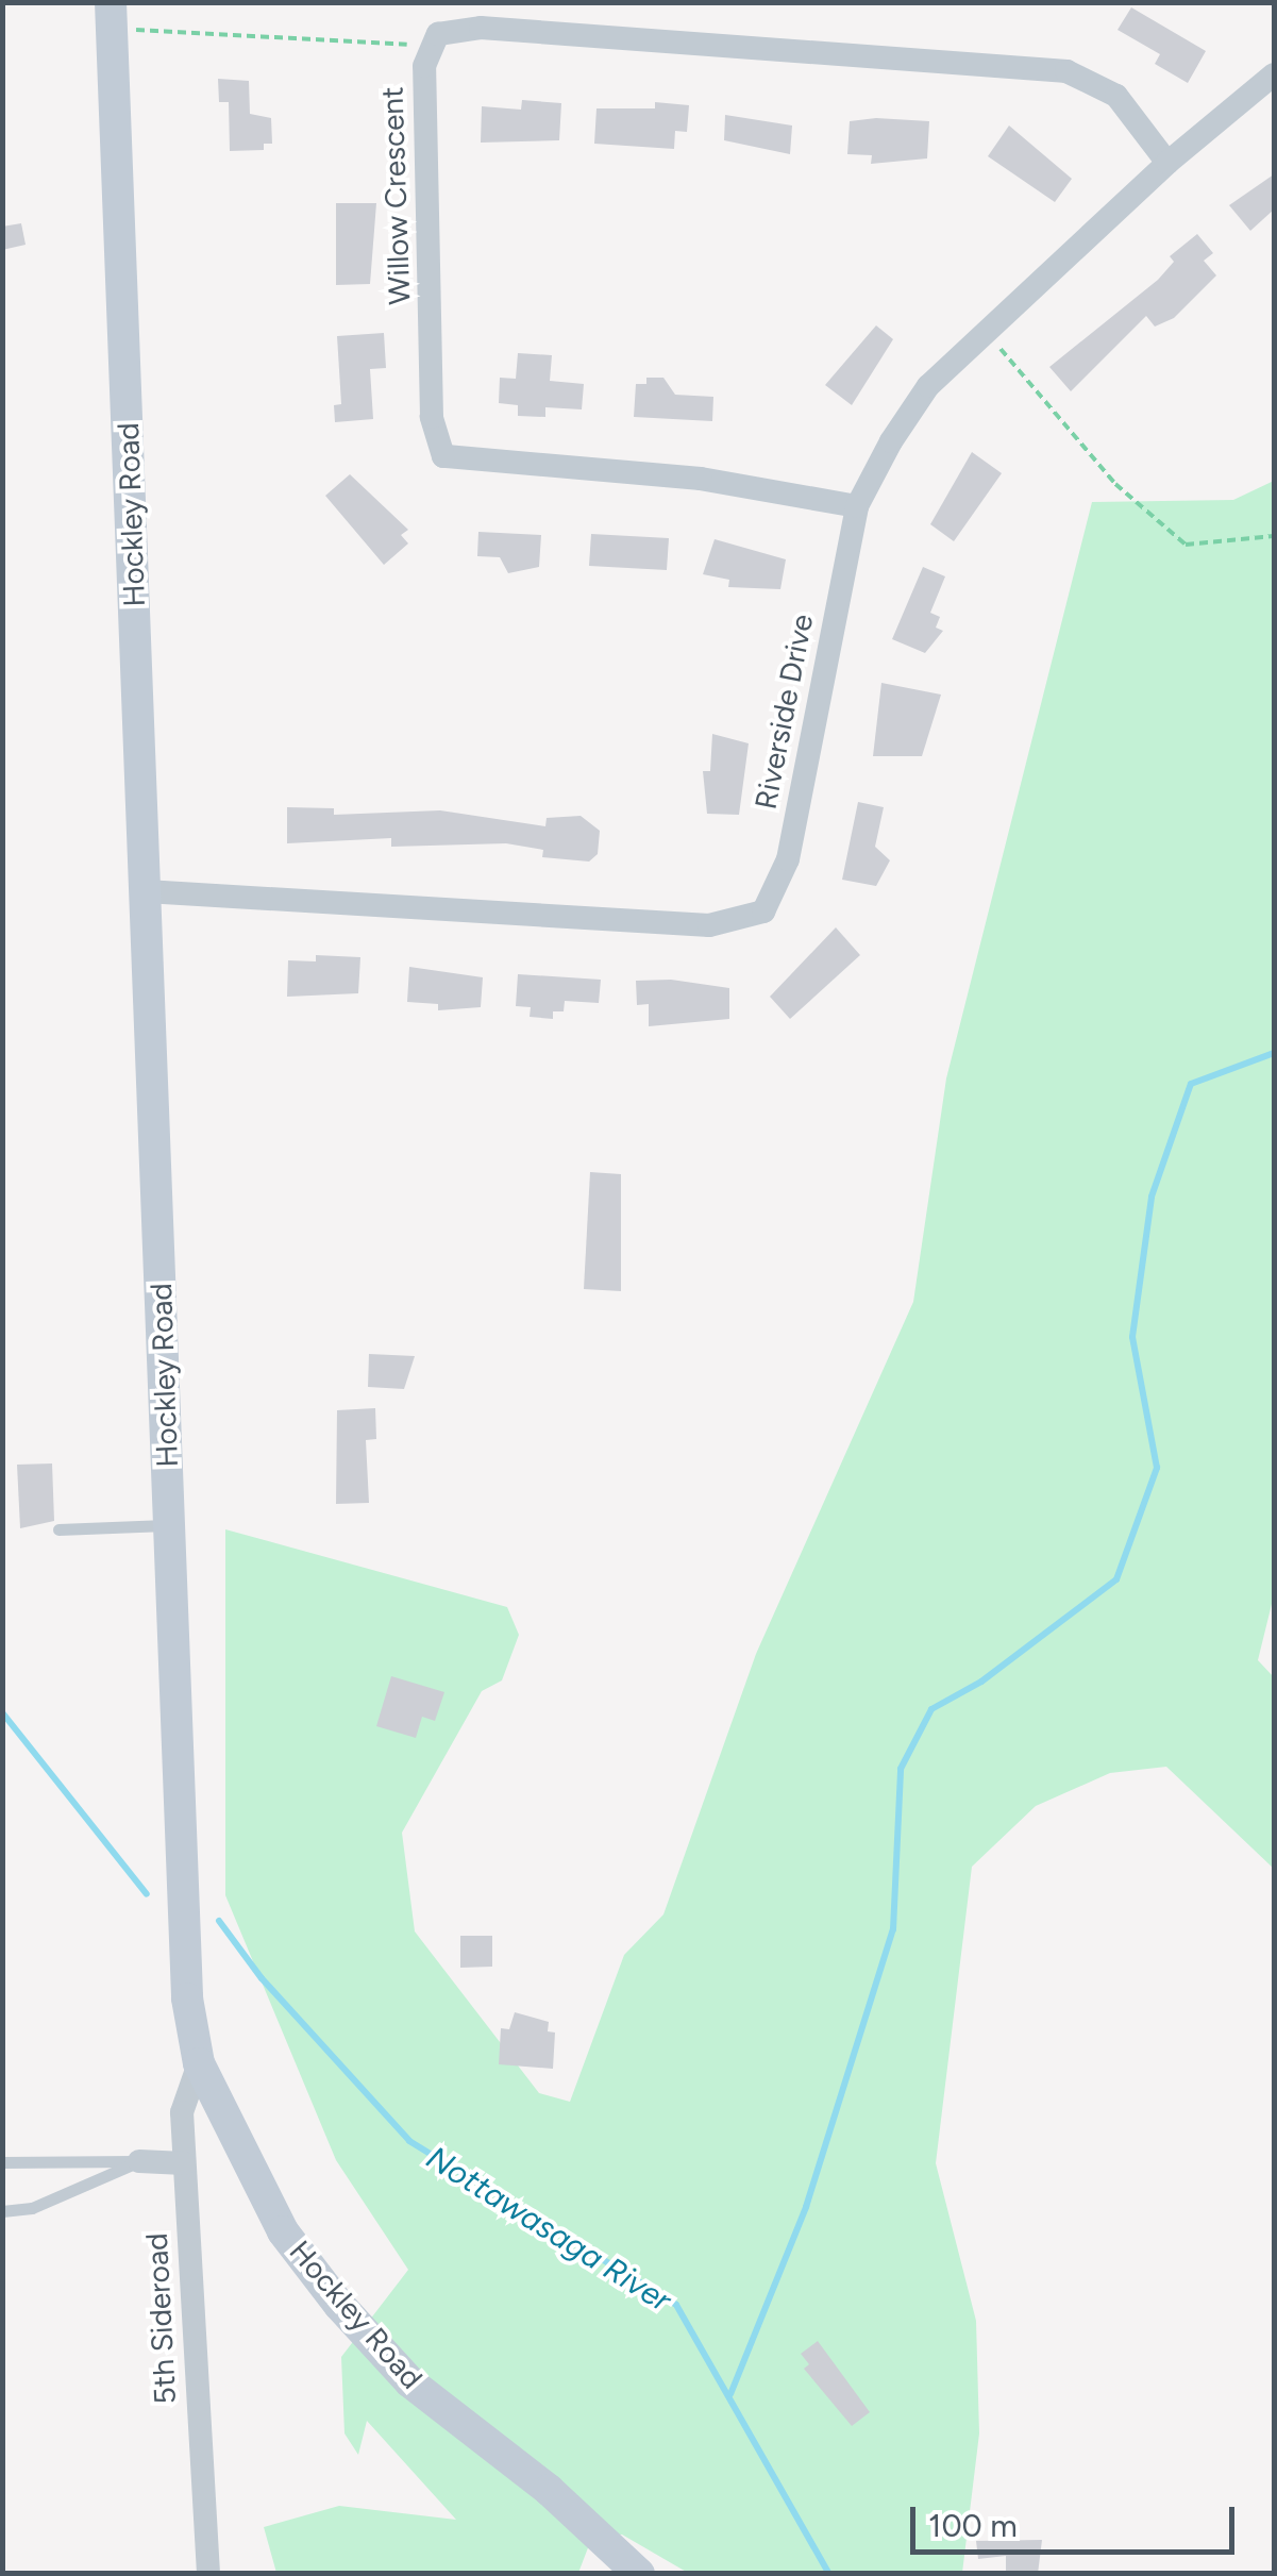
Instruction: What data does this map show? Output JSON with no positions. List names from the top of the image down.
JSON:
{
  "streets": {
    "main road": ["Hockley Road"],
    "street": ["Willow Crescent", "Riverside Drive", "5th Sideroad"]
  },
  "crossings": [
    ["Willow Crescent", "Riverside Drive"],
    ["Hockley Road", "Riverside Drive"],
    ["Hockley Road", "5th Sideroad"]
  ],
  "water": ["Nottawasaga River"],
  "scale_bar": "100 m"
}
